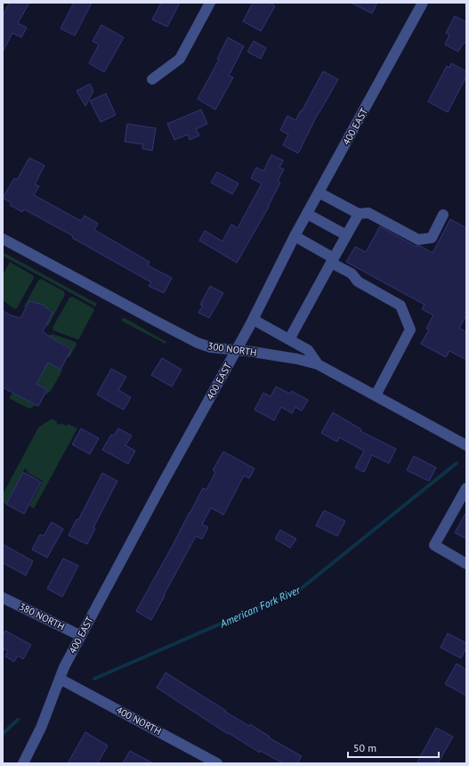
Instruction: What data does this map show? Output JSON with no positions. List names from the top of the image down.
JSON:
{
  "streets": {
    "street": [
      "400 EAST",
      "300 NORTH",
      "380 NORTH",
      "400 NORTH"
    ]
  },
  "crossings": [
    ["400 EAST", "300 NORTH"],
    ["400 EAST", "380 NORTH"],
    ["400 EAST", "400 NORTH"]
  ],
  "water": ["American Fork River"],
  "scale_bar": "50 m"
}
